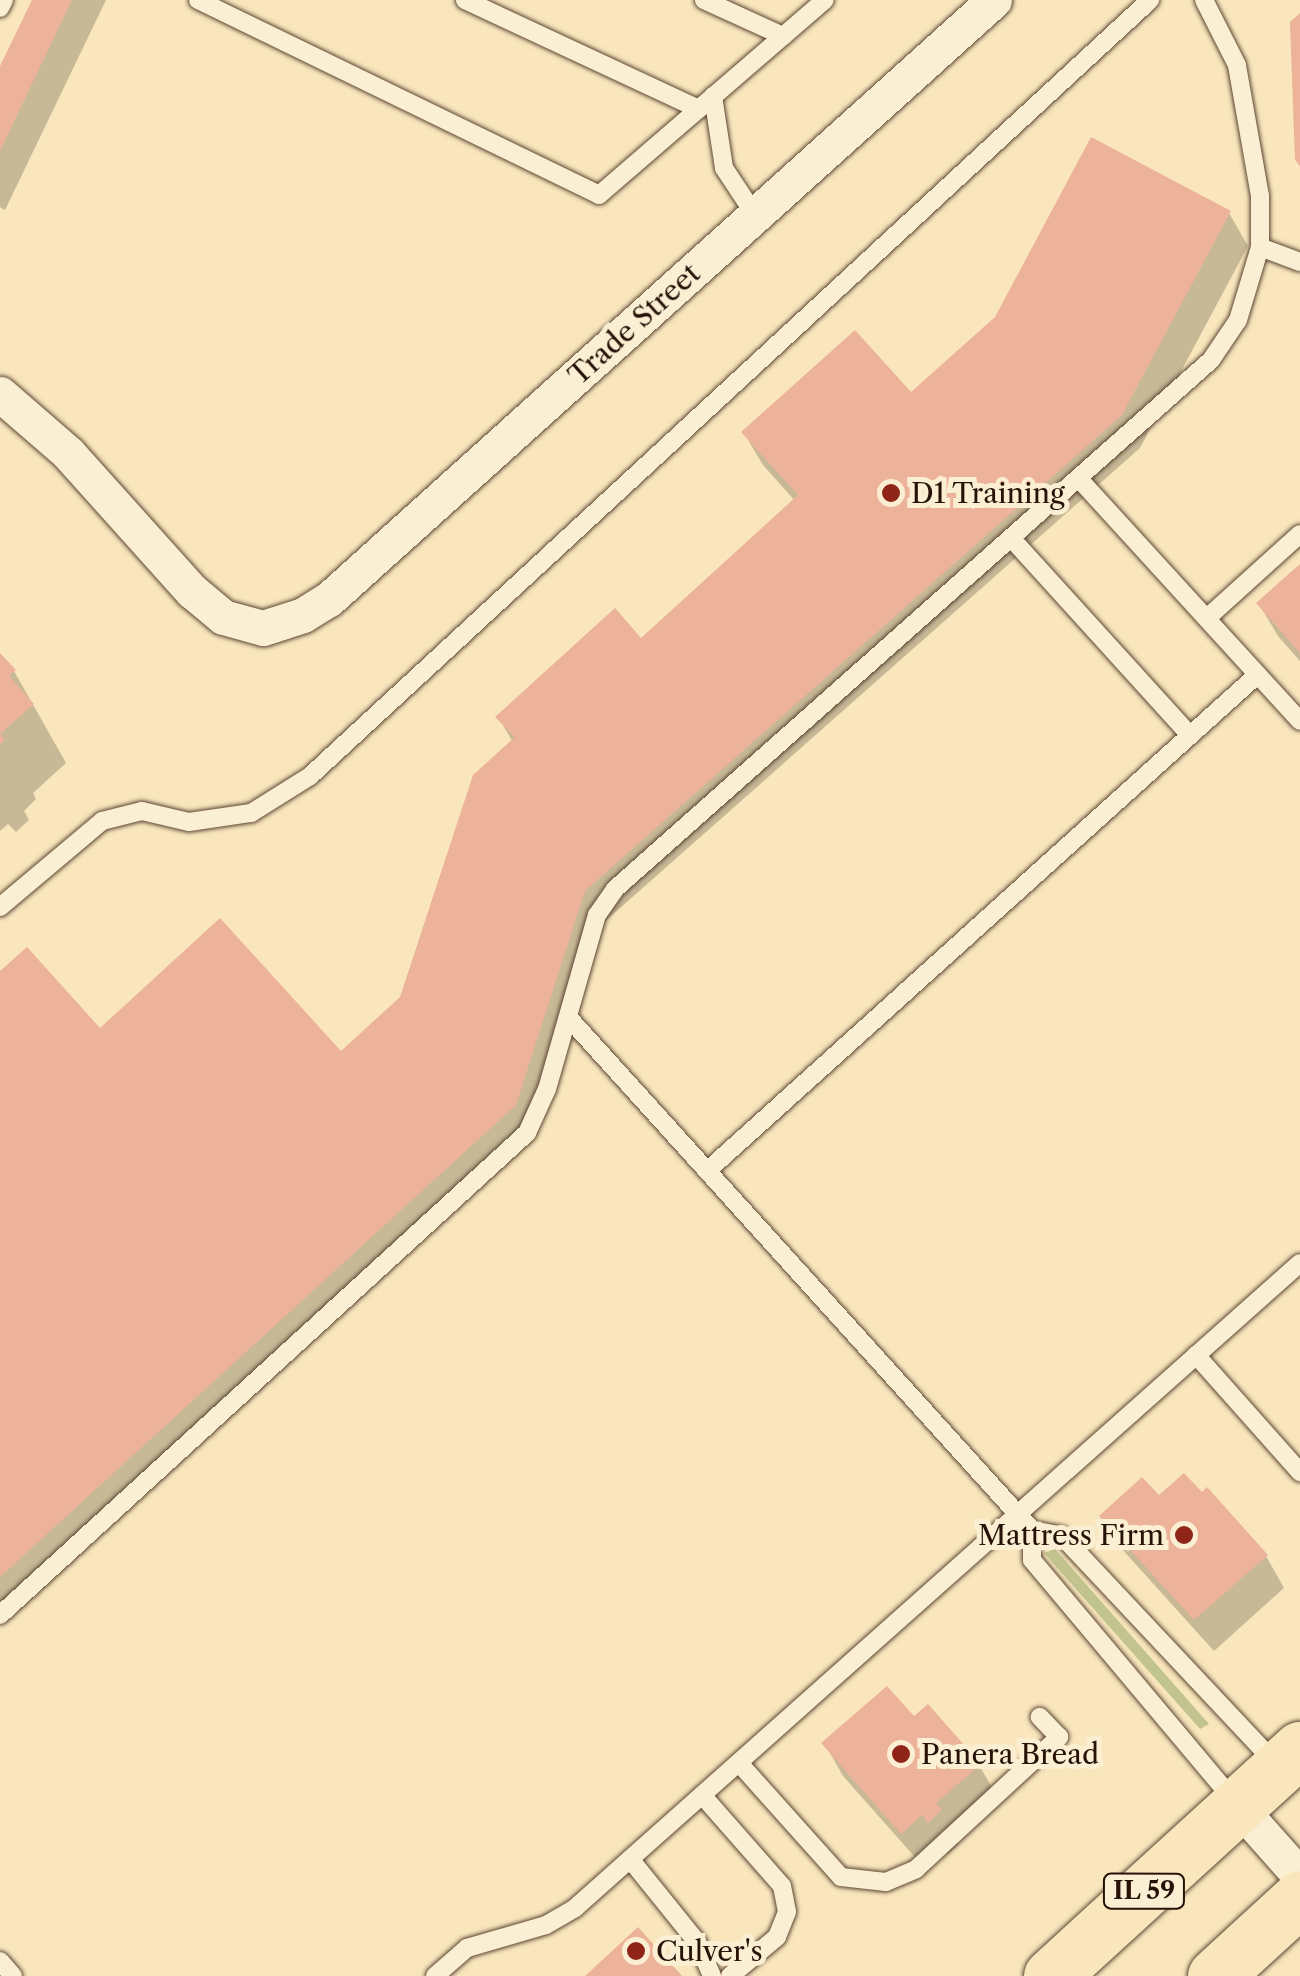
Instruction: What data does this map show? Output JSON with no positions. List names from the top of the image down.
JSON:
{
  "streets": {
    "main road": ["IL 59"],
    "street": ["Trade Street"]
  },
  "places": [
    "D1 Training",
    "Mattress Firm",
    "Panera Bread",
    "Culver's"
  ]
}
